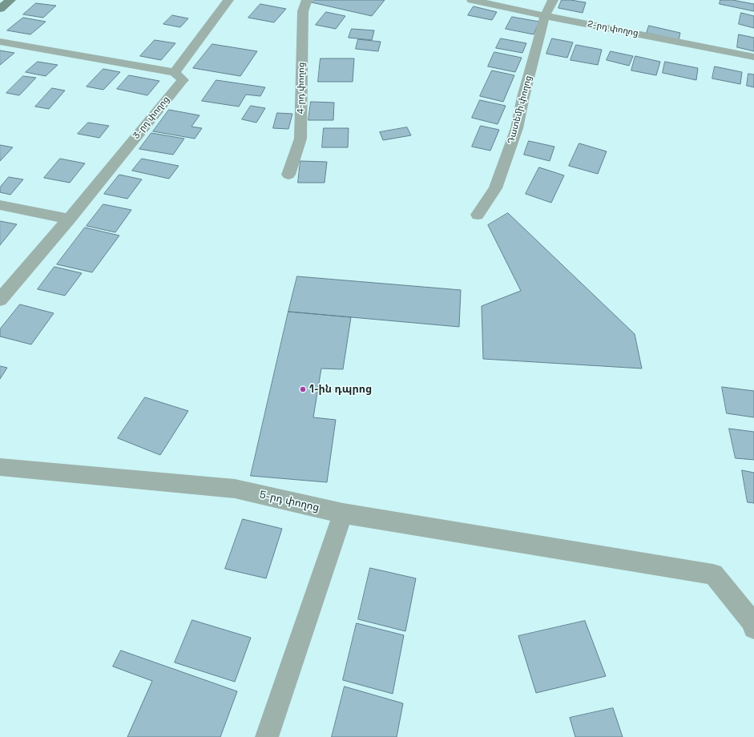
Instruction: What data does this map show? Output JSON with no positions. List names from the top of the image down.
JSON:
{
  "streets": {
    "street": [
      "2-րդ փողոց",
      "4-րդ փողոց",
      "Դատեմի փողոց",
      "3-րդ փողոց",
      "5-րդ փողոց"
    ]
  },
  "crossings": [
    ["2-րդ փողոց", "Դատեմի փողոց"]
  ],
  "places": ["1-ին դպրոց"]
}
